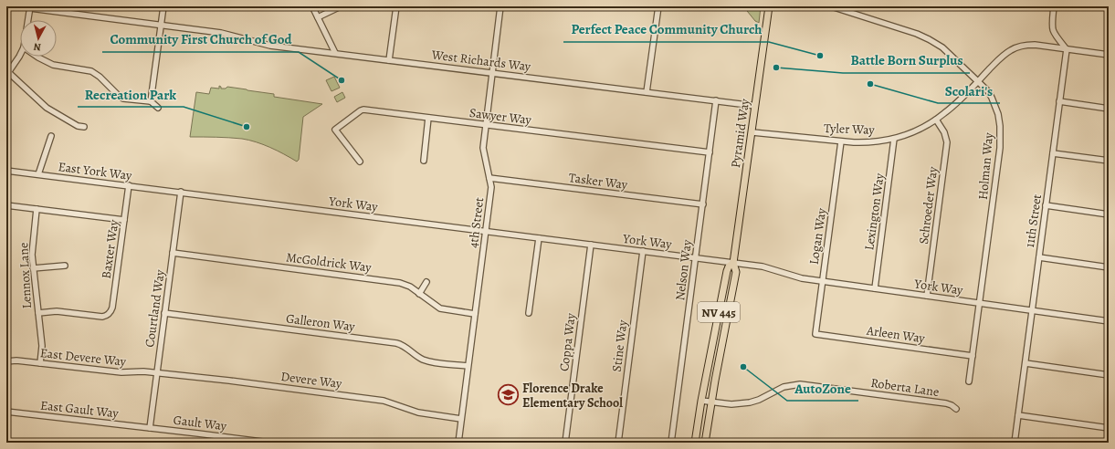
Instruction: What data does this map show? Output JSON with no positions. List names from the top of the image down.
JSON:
{
  "streets": {
    "main road": ["Pyramid Way", "NV 445"],
    "street": [
      "West Richards Way",
      "Sawyer Way",
      "Tyler Way",
      "Holman Way",
      "East York Way",
      "Tasker Way",
      "York Way",
      "Schroeder Way",
      "Lexington Way",
      "11th Street",
      "4th Street",
      "Logan Way",
      "Baxter Way",
      "McGoldrick Way",
      "Nelson Way",
      "Lennox Lane",
      "Courtland Way",
      "Galleron Way",
      "Arleen Way",
      "Coppa Way",
      "Stine Way",
      "East Devere Way",
      "Devere Way",
      "Roberta Lane",
      "East Gault Way",
      "Gault Way"
    ]
  },
  "crossings": [
    ["West Richards Way", "Pyramid Way"],
    ["West Richards Way", "4th Street"],
    ["West Richards Way", "Nelson Way"],
    ["Sawyer Way", "4th Street"],
    ["Sawyer Way", "Nelson Way"],
    ["Tyler Way", "Pyramid Way"],
    ["Tyler Way", "Holman Way"],
    ["Tyler Way", "Schroeder Way"],
    ["Tyler Way", "Lexington Way"],
    ["Tyler Way", "11th Street"],
    ["Tyler Way", "Logan Way"],
    ["Pyramid Way", "York Way"],
    ["Pyramid Way", "Roberta Lane"],
    ["Holman Way", "York Way"],
    ["Holman Way", "Arleen Way"],
    ["East York Way", "York Way"],
    ["East York Way", "Baxter Way"],
    ["East York Way", "Courtland Way"],
    ["Tasker Way", "4th Street"],
    ["Tasker Way", "Nelson Way"],
    ["York Way", "Schroeder Way"],
    ["York Way", "Lexington Way"],
    ["York Way", "11th Street"],
    ["York Way", "4th Street"],
    ["York Way", "Logan Way"],
    ["York Way", "Nelson Way"],
    ["York Way", "Courtland Way"],
    ["York Way", "Coppa Way"],
    ["York Way", "Stine Way"],
    ["4th Street", "McGoldrick Way"],
    ["4th Street", "Galleron Way"],
    ["4th Street", "Devere Way"],
    ["Logan Way", "Arleen Way"],
    ["Baxter Way", "Lennox Lane"],
    ["McGoldrick Way", "Courtland Way"],
    ["Lennox Lane", "East Devere Way"],
    ["Courtland Way", "Galleron Way"],
    ["Courtland Way", "East Devere Way"],
    ["Courtland Way", "Devere Way"],
    ["Courtland Way", "East Gault Way"],
    ["Courtland Way", "Gault Way"],
    ["East Devere Way", "Devere Way"],
    ["East Gault Way", "Gault Way"]
  ],
  "places": {
    "other": [
      "Perfect Peace Community Church",
      "Battle Born Surplus",
      "Community First Church of God",
      "Scolari's",
      "Recreation Park",
      "AutoZone"
    ],
    "school or university": ["Florence Drake Elementary School"]
  },
  "north": "bottom"
}
